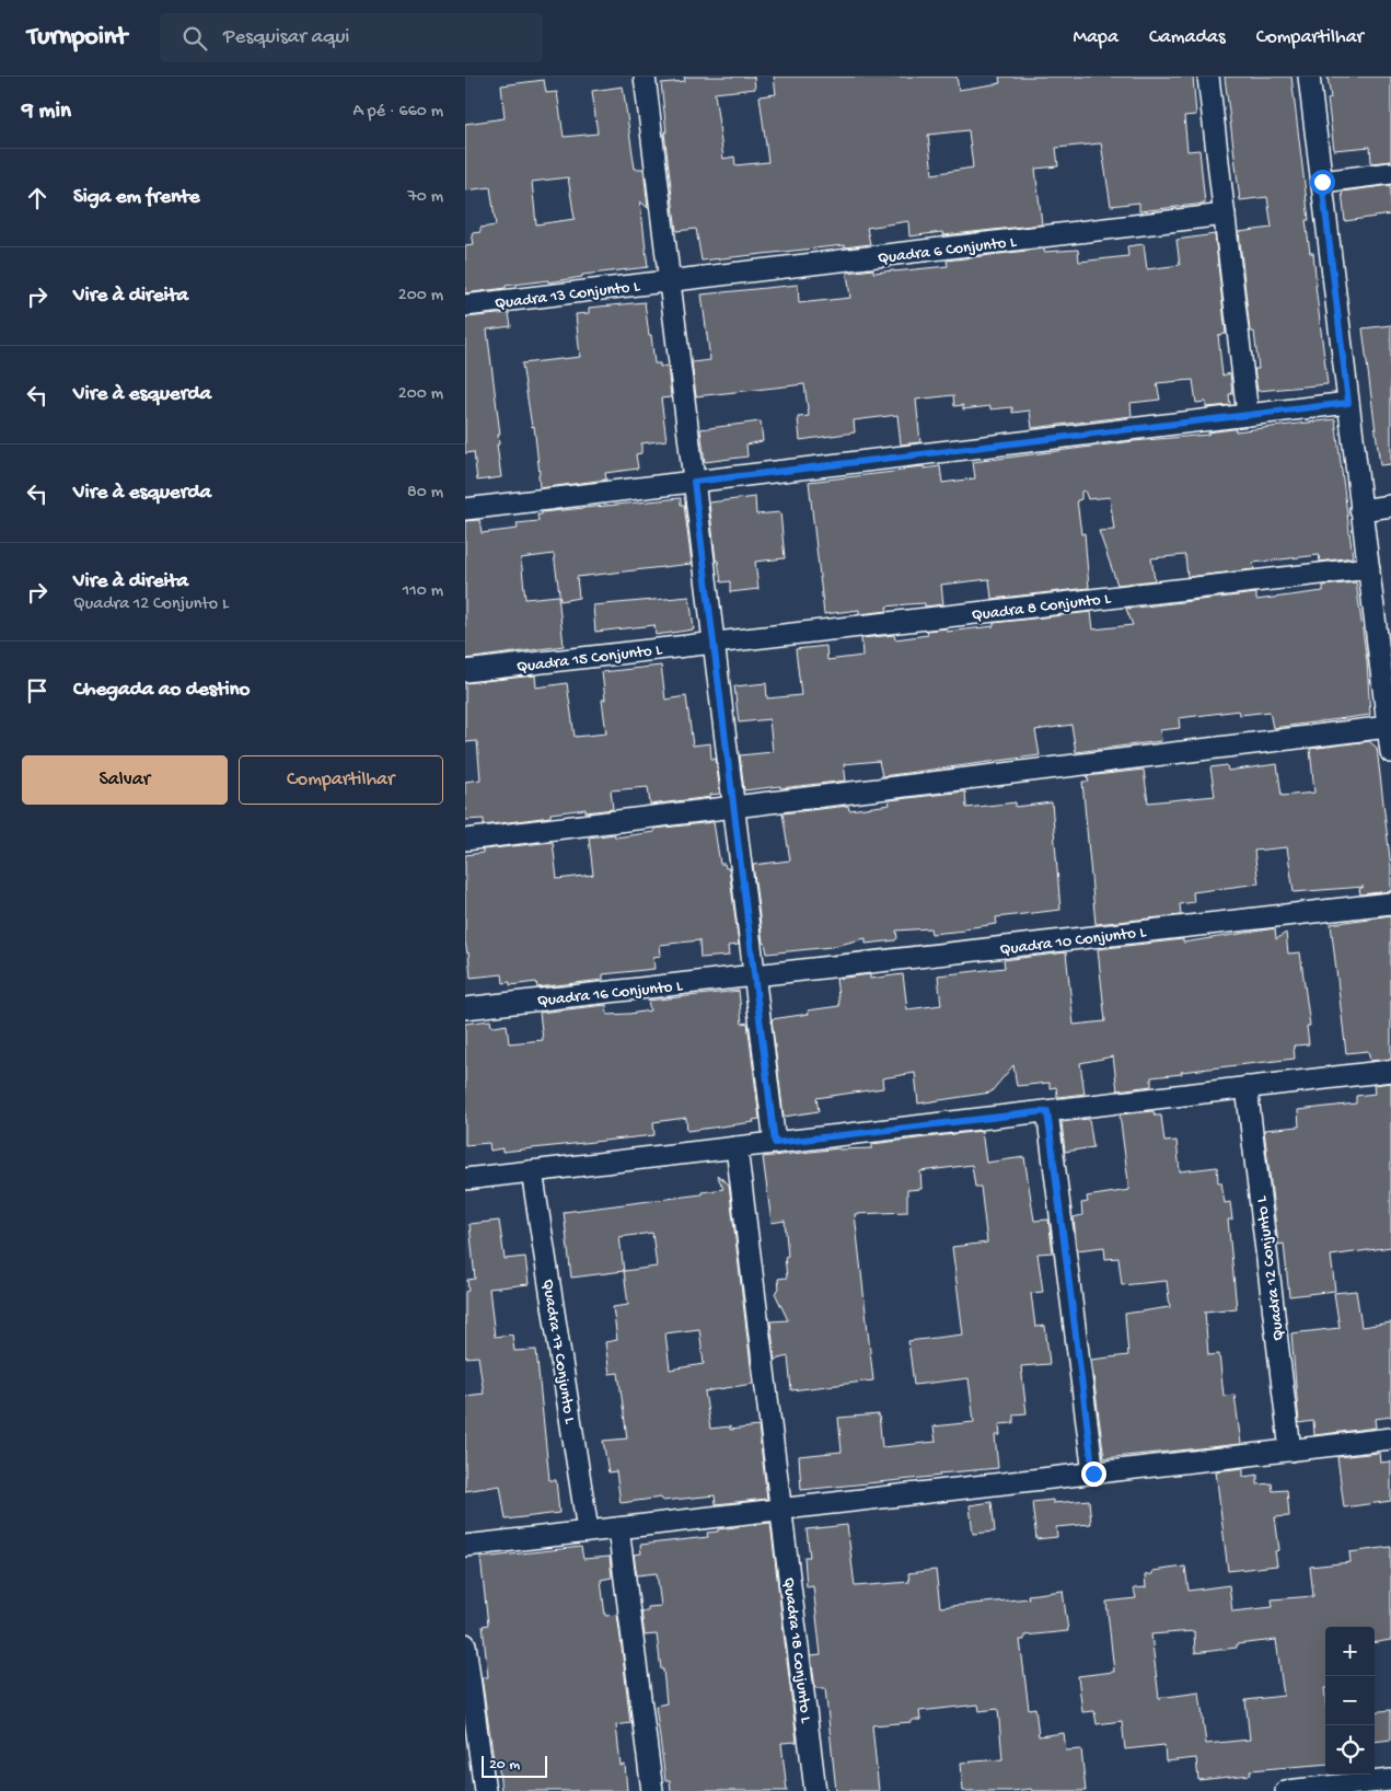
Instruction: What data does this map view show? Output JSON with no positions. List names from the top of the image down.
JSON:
{
  "streets": {
    "street": [
      "Quadra 6 Conjunto L",
      "Quadra 13 Conjunto L",
      "Quadra 8 Conjunto L",
      "Quadra 15 Conjunto L",
      "Quadra 10 Conjunto L",
      "Quadra 16 Conjunto L",
      "Quadra 12 Conjunto L",
      "Quadra 17 Conjunto L",
      "Quadra 18 Conjunto L"
    ]
  },
  "crossings": [
    ["Quadra 6 Conjunto L", "Quadra 13 Conjunto L"],
    ["Quadra 8 Conjunto L", "Quadra 15 Conjunto L"],
    ["Quadra 10 Conjunto L", "Quadra 16 Conjunto L"]
  ],
  "scale_bar": "20 m",
  "page": {
    "header": "Turnpoint",
    "search": "Pesquisar aqui",
    "nav": ["Mapa", "Camadas", "Compartilhar"],
    "heading": ["9 min", "A pé · 660 m"],
    "list": [
      ["Siga em frente", "70 m"],
      ["Vire à direita", "200 m"],
      ["Vire à esquerda", "200 m"],
      ["Vire à esquerda", "80 m"],
      ["Vire à direita", "Quadra 12 Conjunto L", "110 m"],
      "Chegada ao destino"
    ],
    "buttons": ["Salvar", "Compartilhar"],
    "map_buttons": ["+", "−"],
    "scale": "20 m"
  }
}
